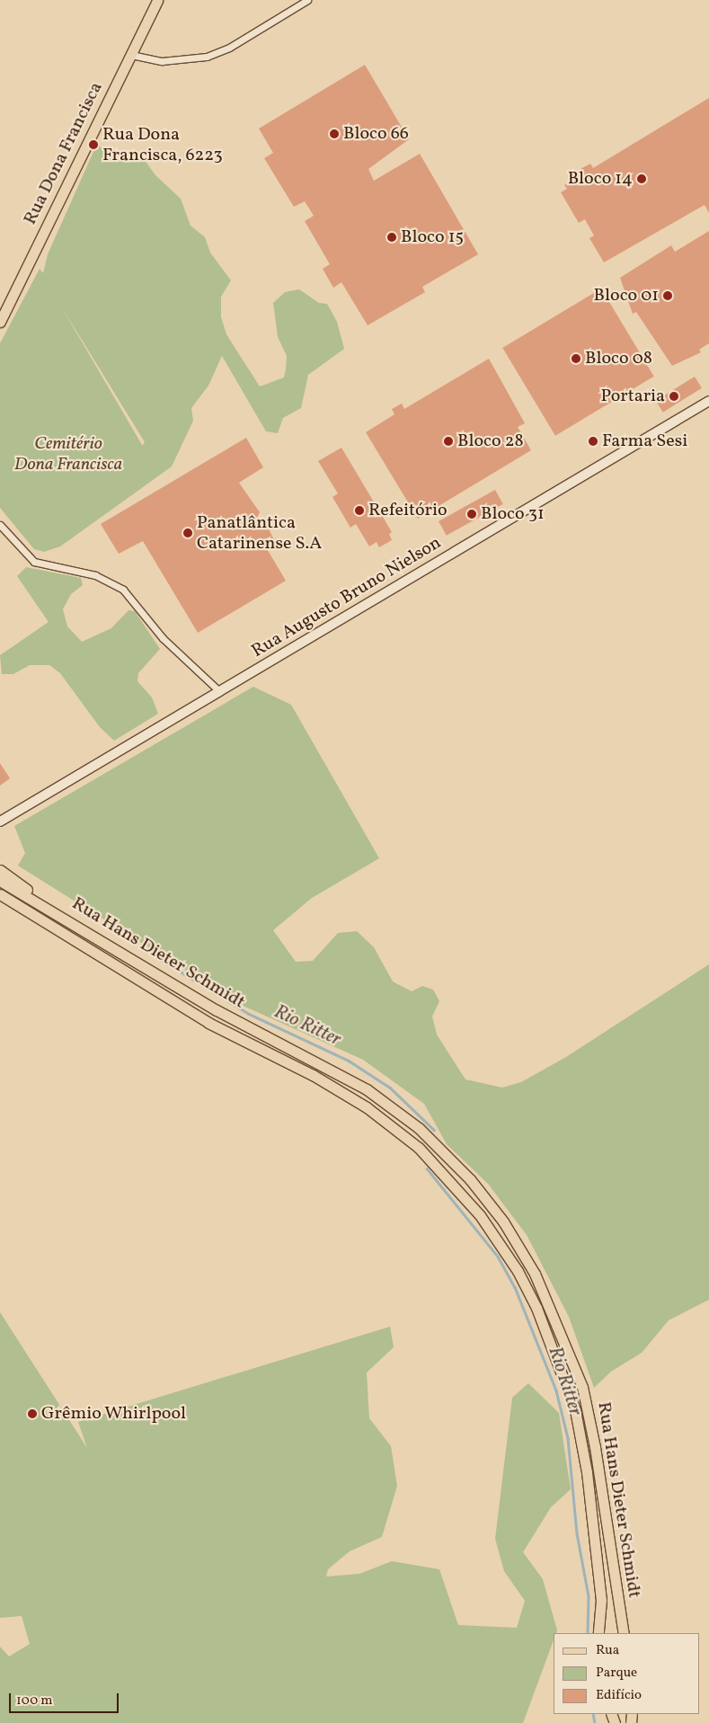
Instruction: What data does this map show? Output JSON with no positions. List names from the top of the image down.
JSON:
{
  "streets": {
    "main road": ["Rua Dona Francisca", "Rua Augusto Bruno Nielson", "Rua Hans Dieter Schmidt"]
  },
  "water": ["Rio Ritter"],
  "parks": ["Cemitério Dona Francisca"],
  "places": [
    "Bloco 66",
    "Rua Dona Francisca, 6223",
    "Bloco 14",
    "Bloco 15",
    "Bloco 01",
    "Bloco 08",
    "Portaria",
    "Bloco 28",
    "Farma Sesi",
    "Refeitório",
    "Bloco 31",
    "Panatlântica Catarinense S.A",
    "Grêmio Whirlpool"
  ],
  "legend": ["Rua", "Parque", "Edifício"],
  "scale_bar": "100 m"
}
